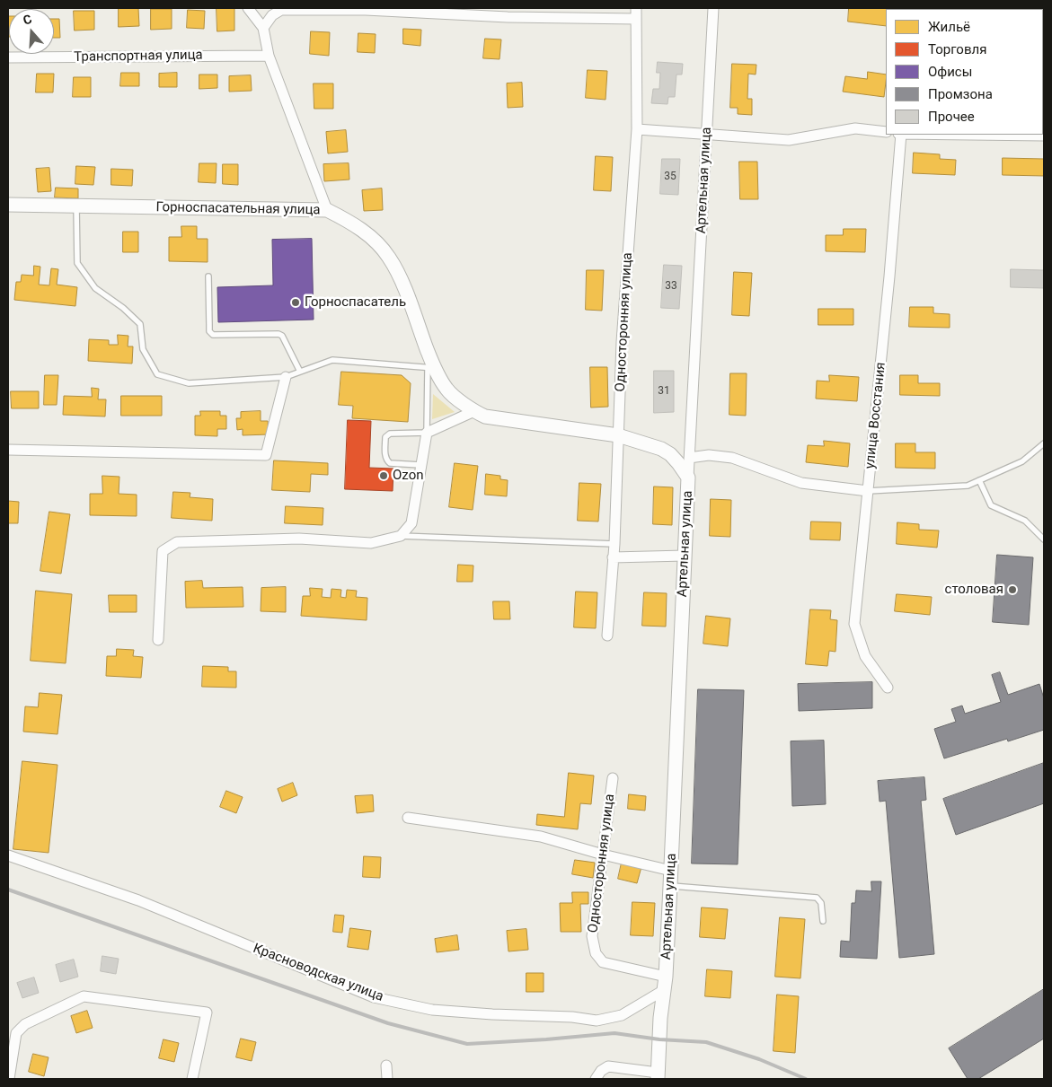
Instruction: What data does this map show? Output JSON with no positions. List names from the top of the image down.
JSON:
{
  "streets": {
    "main road": ["Артельная улица", "Горноспасательная улица"],
    "street": [
      "Транспортная улица",
      "Односторонняя улица",
      "улица Восстания",
      "Красноводская улица"
    ]
  },
  "crossings": [
    ["Артельная улица", "Горноспасательная улица"],
    ["Артельная улица", "Односторонняя улица"],
    ["Артельная улица", "Красноводская улица"],
    ["Горноспасательная улица", "Односторонняя улица"],
    ["Односторонняя улица", "Красноводская улица"]
  ],
  "places": ["Горноспасатель", "Ozon", "столовая"],
  "house_numbers": ["35", "33", "31"],
  "legend": [
    "Жильё",
    "Торговля",
    "Офисы",
    "Промзона",
    "Прочее"
  ],
  "north": "top"
}
